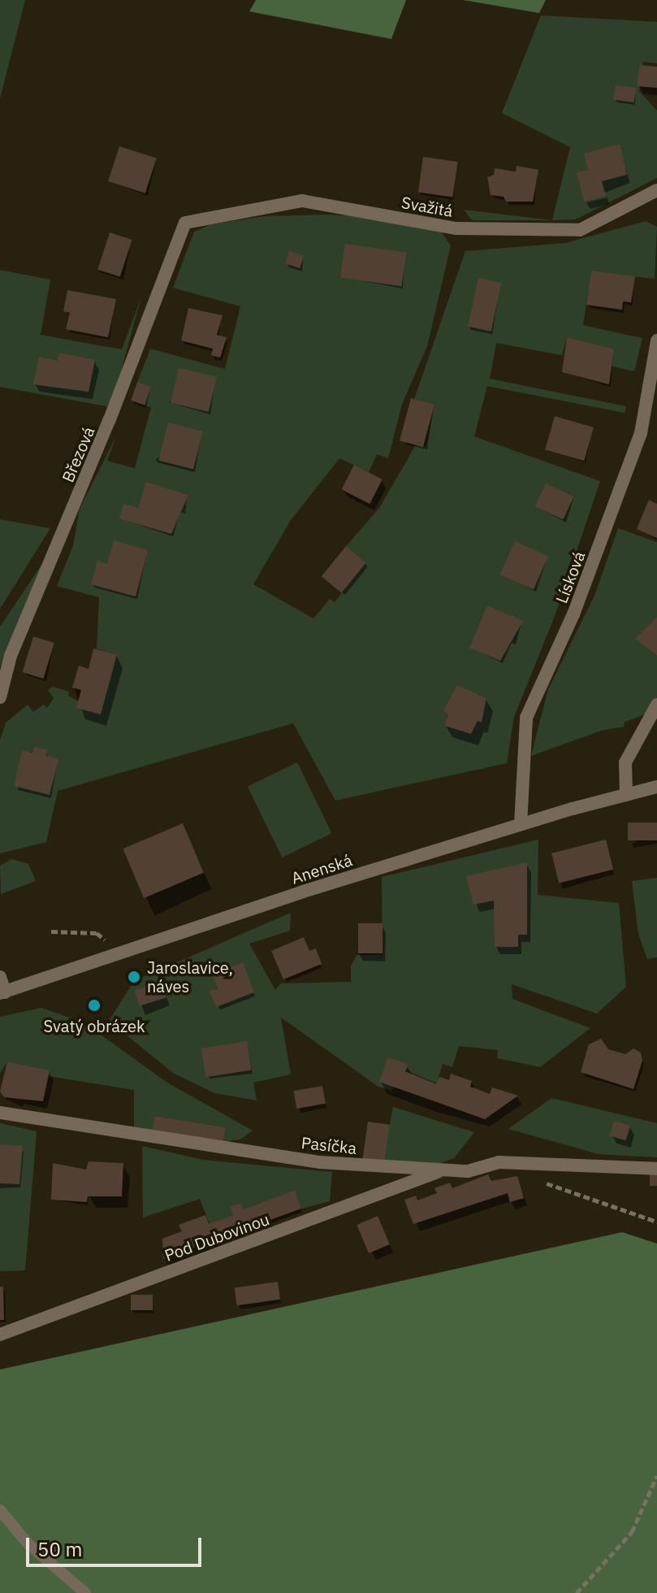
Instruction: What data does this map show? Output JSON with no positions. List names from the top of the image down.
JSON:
{
  "streets": {
    "street": [
      "Svažitá",
      "Březová",
      "Lísková",
      "Anenská",
      "Pasíčka",
      "Pod Dubovinou"
    ]
  },
  "crossings": [
    ["Svažitá", "Březová"],
    ["Lísková", "Anenská"],
    ["Pasíčka", "Pod Dubovinou"]
  ],
  "places": ["Jaroslavice, náves", "Svatý obrázek"],
  "scale_bar": "50 m"
}
